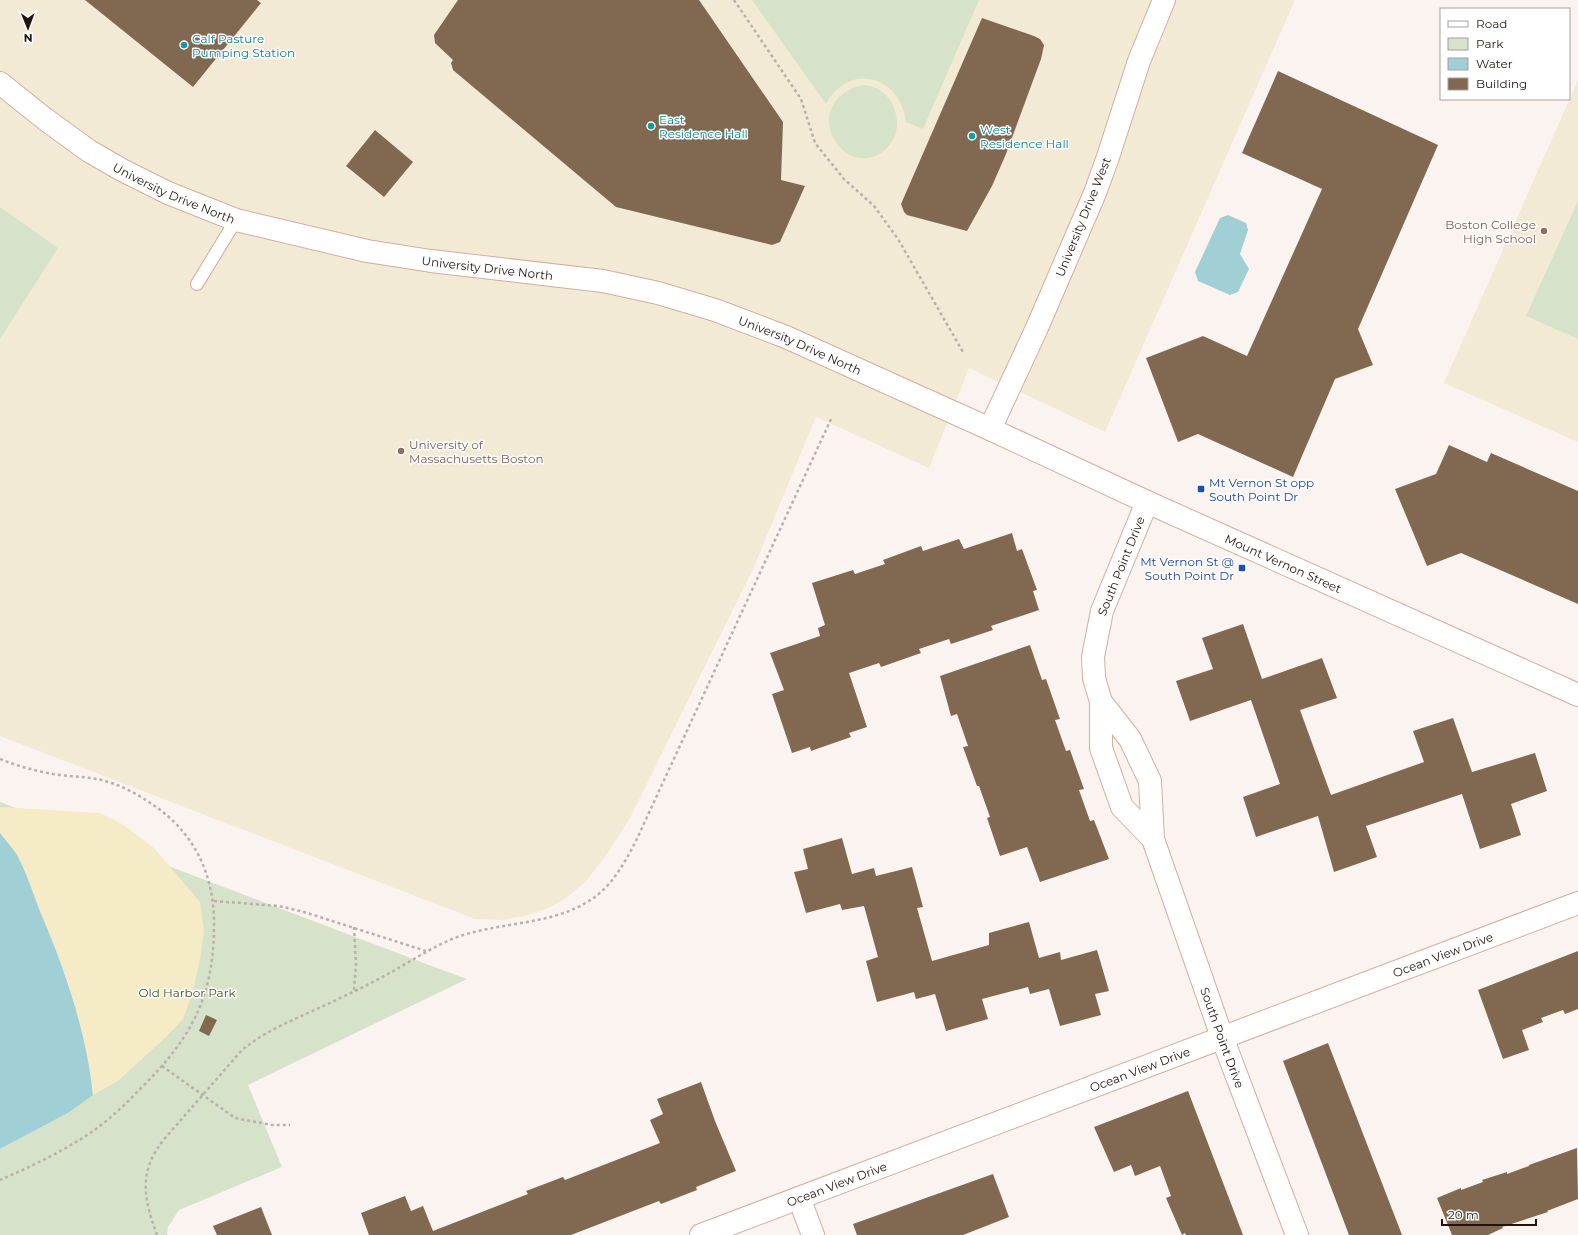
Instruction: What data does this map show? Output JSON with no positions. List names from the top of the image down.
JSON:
{
  "streets": {
    "street": [
      "University Drive North",
      "University Drive West",
      "Mount Vernon Street",
      "South Point Drive",
      "Ocean View Drive"
    ]
  },
  "crossings": [
    ["University Drive North", "University Drive West"],
    ["University Drive North", "Mount Vernon Street"],
    ["University Drive West", "Mount Vernon Street"],
    ["Mount Vernon Street", "South Point Drive"],
    ["South Point Drive", "Ocean View Drive"]
  ],
  "parks": ["Old Harbor Park"],
  "places": {
    "other": [
      "Calf Pasture Pumping Station",
      "East Residence Hall",
      "West Residence Hall",
      "Boston College High School",
      "University of Massachusetts Boston"
    ],
    "transit": ["Mt Vernon St opp South Point Dr", "Mt Vernon St @ South Point Dr"]
  },
  "legend": [
    "Road",
    "Park",
    "Water",
    "Building"
  ],
  "scale_bar": "20 m",
  "north": "bottom"
}
